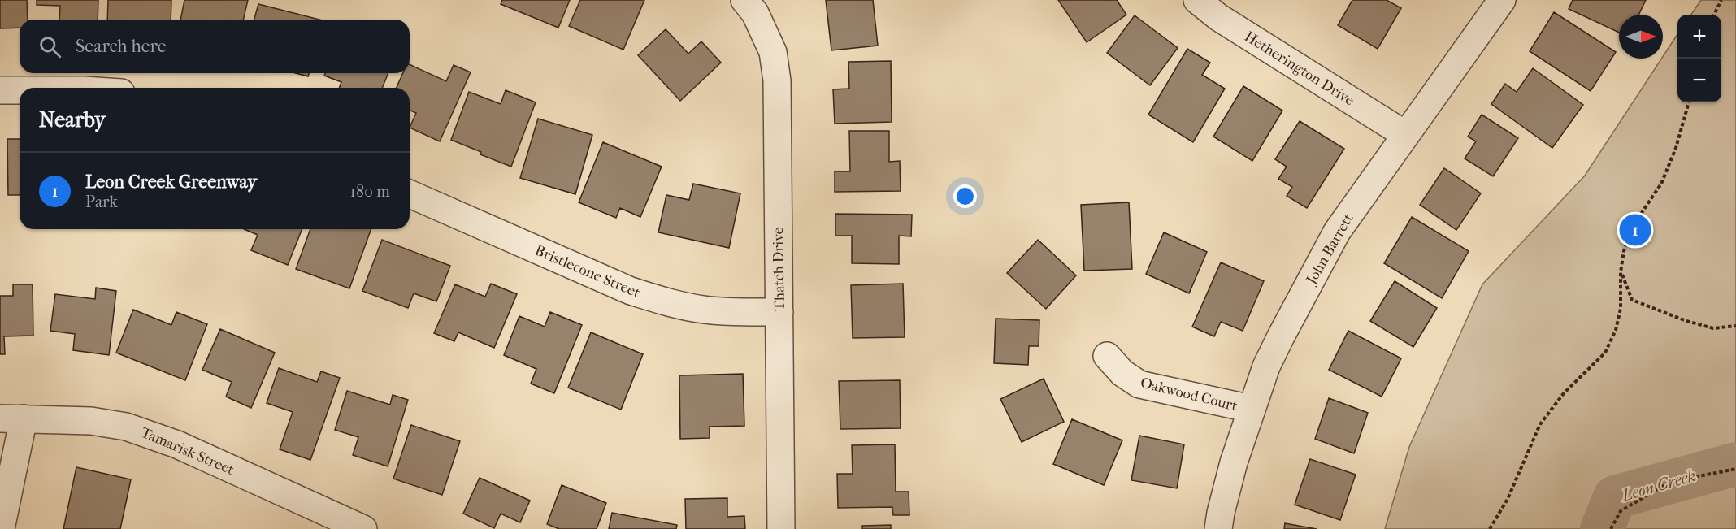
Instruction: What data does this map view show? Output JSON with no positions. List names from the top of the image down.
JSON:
{
  "streets": {
    "street": [
      "Hetherington Drive",
      "John Barrett",
      "Thatch Drive",
      "Bristlecone Street",
      "Oakwood Court",
      "Tamarisk Street"
    ]
  },
  "crossings": [
    ["Hetherington Drive", "John Barrett"],
    ["John Barrett", "Oakwood Court"],
    ["Thatch Drive", "Bristlecone Street"]
  ],
  "water": ["Leon Creek"],
  "north": "right",
  "page": {
    "map_buttons": ["+", "−"],
    "search": "Search here",
    "heading": "Nearby",
    "list": [
      {
        "mark": "1",
        "name": "Leon Creek Greenway",
        "note": "Park",
        "value": "180 m"
      }
    ],
    "pins": "1"
  }
}
